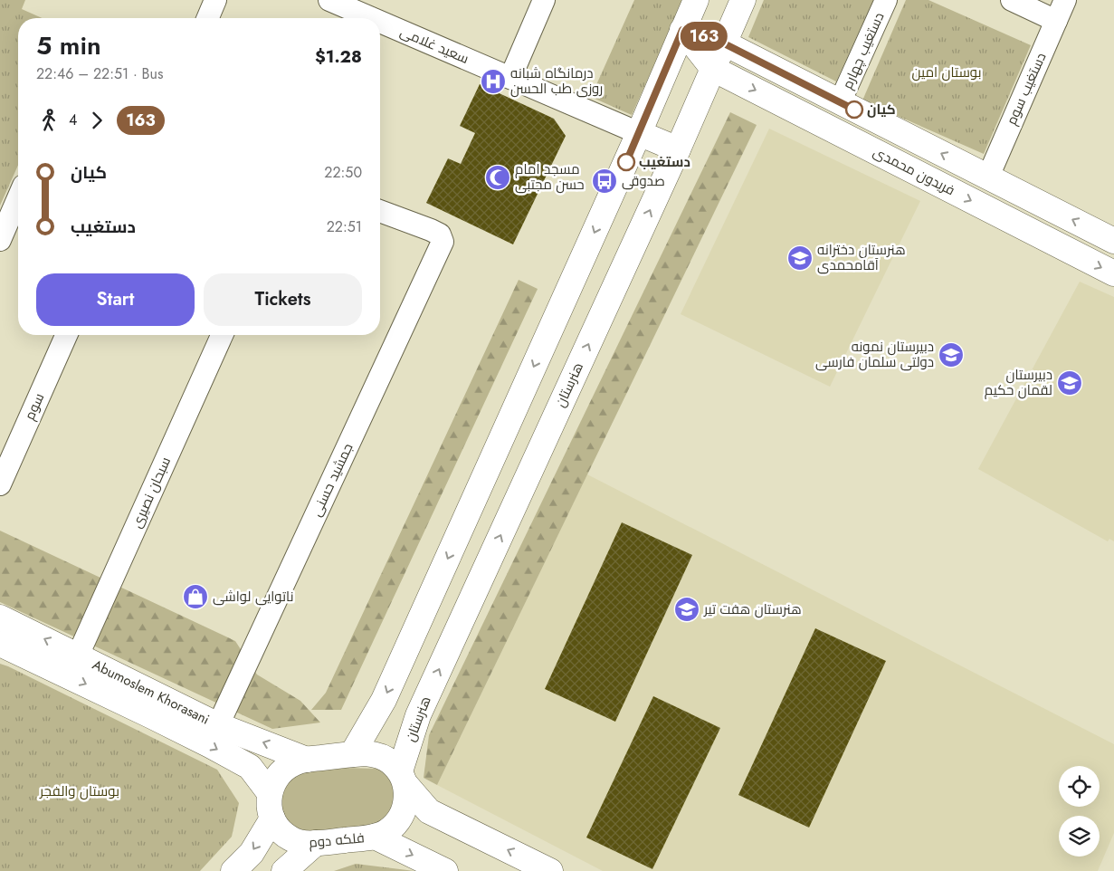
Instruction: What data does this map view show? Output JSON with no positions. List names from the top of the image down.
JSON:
{
  "streets": {
    "main road": [
      "فریدون محمدی",
      "هنرستان",
      "Abumoslem Khorasani",
      "فلکه دوم"
    ],
    "street": [
      "سعید غلامی",
      "دستغیب چهارم",
      "دستغیب سوم",
      "سوم",
      "جمشید حسنی",
      "سبحان نصیری"
    ]
  },
  "crossings": [
    ["دستغیب چهارم", "فریدون محمدی"],
    ["دستغیب سوم", "فریدون محمدی"],
    ["فریدون محمدی", "هنرستان"],
    ["هنرستان", "Abumoslem Khorasani"],
    ["هنرستان", "فلکه دوم"],
    ["جمشید حسنی", "Abumoslem Khorasani"],
    ["سبحان نصیری", "Abumoslem Khorasani"],
    ["Abumoslem Khorasani", "فلکه دوم"]
  ],
  "parks": ["بوستان امین", "بوستان والفجر"],
  "places": {
    "hospital": ["درمانگاه شبانه روزی طب الحسن"],
    "other": ["کیان", "دستغیب"],
    "mosque": ["مسجد امام حسن مجتبی"],
    "bus stop": ["صدوقی"],
    "school or university": [
      "هنرستان دخترانه آقامحمدی",
      "دبیرستان نمونه دولتی سلمان فارسی",
      "دبیرستان لقمان حکیم",
      "هنرستان هفت تیر"
    ],
    "shop": ["ناتوایی لواشی"]
  },
  "lines": ["bus line 163"],
  "page": {
    "on_map": "163",
    "heading": ["5 min", "22:46 – 22:51 · Bus", "$1.28"],
    "legs": ["4", "163"],
    "list": [
      {
        "name": "کیان",
        "value": "22:50"
      },
      {
        "name": "دستغیب",
        "value": "22:51"
      }
    ],
    "buttons": ["Start", "Tickets"]
  }
}
